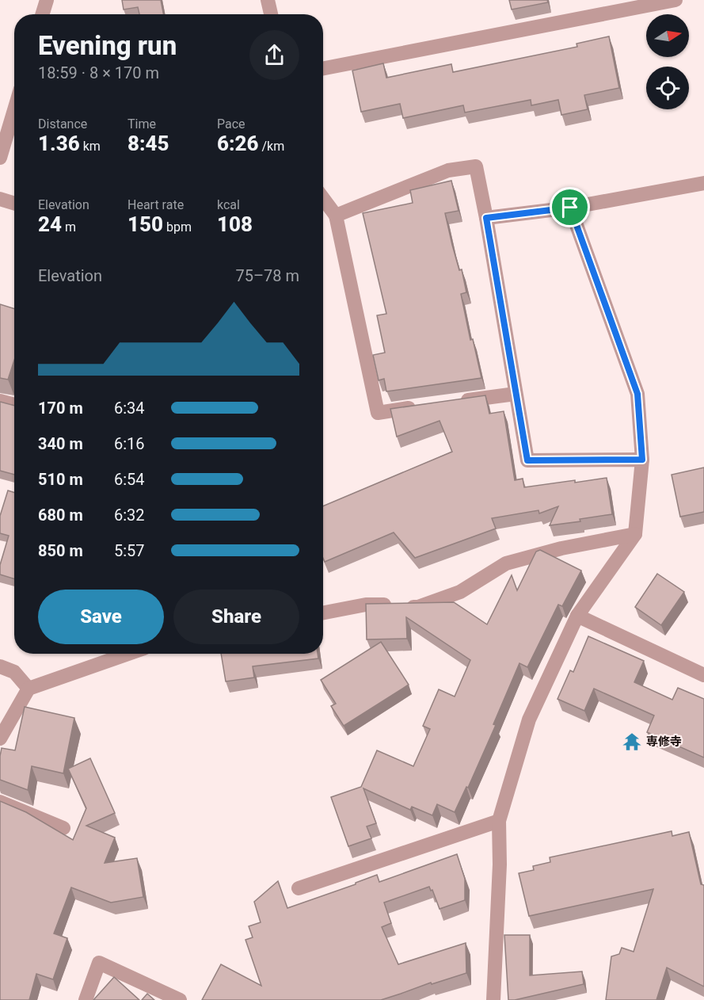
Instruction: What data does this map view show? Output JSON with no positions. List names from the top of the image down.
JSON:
{
  "places": {
    "temple": ["専修寺"]
  },
  "north": "right",
  "page": {
    "heading": ["Evening run", "18:59 · 8 × 170 m"],
    "stats": [
      ["Distance", "1.36 km"],
      ["Time", "8:45"],
      ["Pace", "6:26 /km"],
      ["Elevation", "24 m"],
      ["Heart rate", "150 bpm"],
      ["kcal", "108"]
    ],
    "chart": ["Elevation", "75–78 m"],
    "list": [
      {
        "name": "170 m",
        "note": "6:34"
      },
      {
        "name": "340 m",
        "note": "6:16"
      },
      {
        "name": "510 m",
        "note": "6:54"
      },
      {
        "name": "680 m",
        "note": "6:32"
      },
      {
        "name": "850 m",
        "note": "5:57"
      }
    ],
    "buttons": ["Save", "Share"]
  }
}
